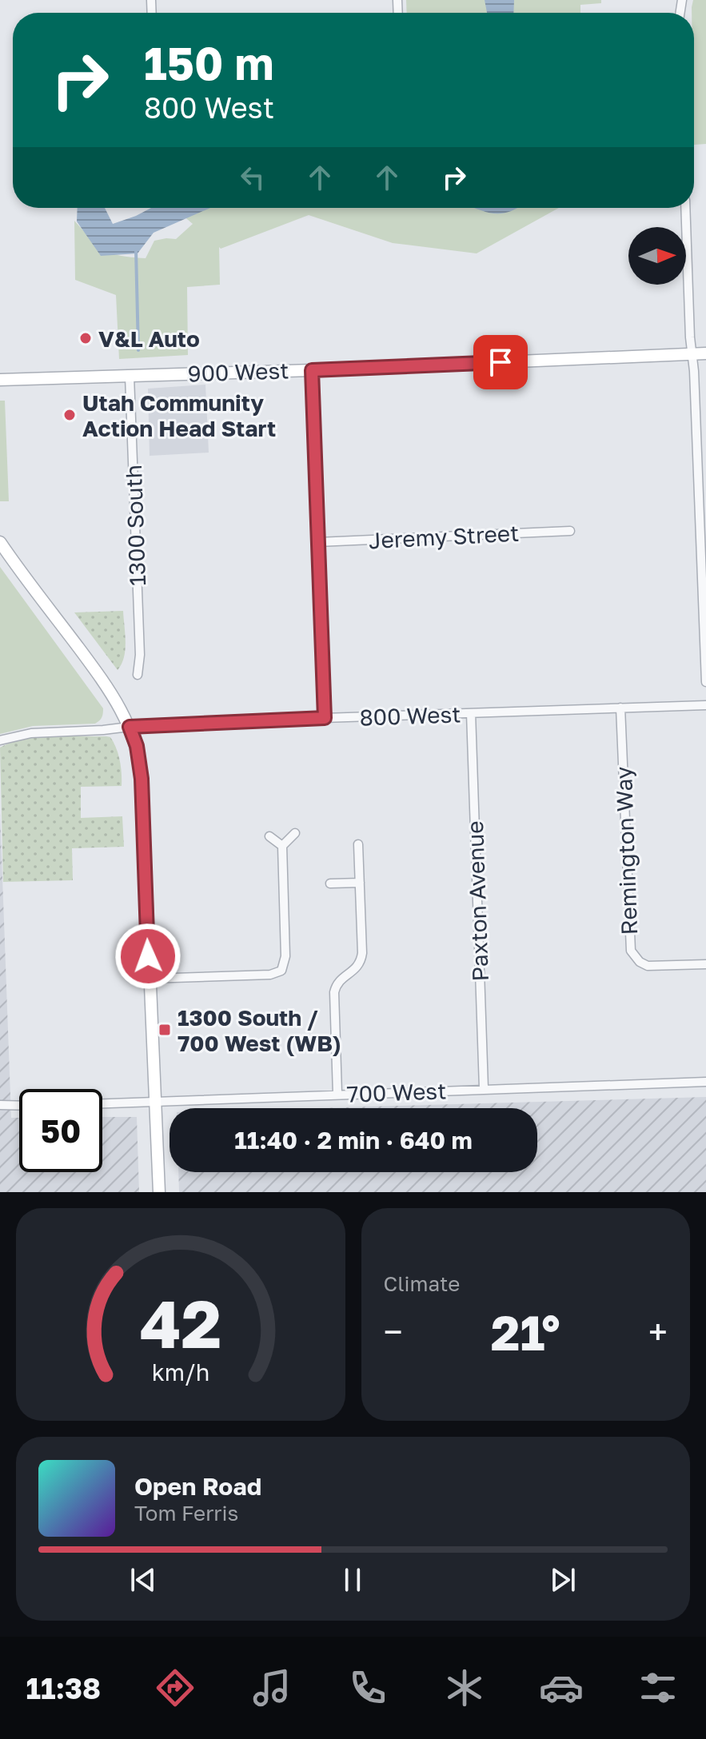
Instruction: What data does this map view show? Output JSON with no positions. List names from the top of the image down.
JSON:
{
  "streets": {
    "main road": ["900 West"],
    "street": [
      "1300 South",
      "Jeremy Street",
      "800 West",
      "Remington Way",
      "Paxton Avenue",
      "700 West"
    ]
  },
  "crossings": [
    ["900 West", "1300 South"],
    ["800 West", "Remington Way"],
    ["800 West", "Paxton Avenue"],
    ["Paxton Avenue", "700 West"]
  ],
  "places": {
    "other": ["V&L Auto", "Utah Community Action Head Start"],
    "transit": ["1300 South / 700 West (WB)"]
  },
  "north": "right",
  "page": {
    "turn": ["150 m", "800 West"],
    "limit": "50",
    "trip": "11:40 · 2 min · 640 m",
    "tile": "Climate",
    "heat": ["−", "21°", "+"],
    "song": ["Open Road", "Tom Ferris"],
    "tabs": "11:38",
    "gauge": ["42", "km/h"]
  }
}
